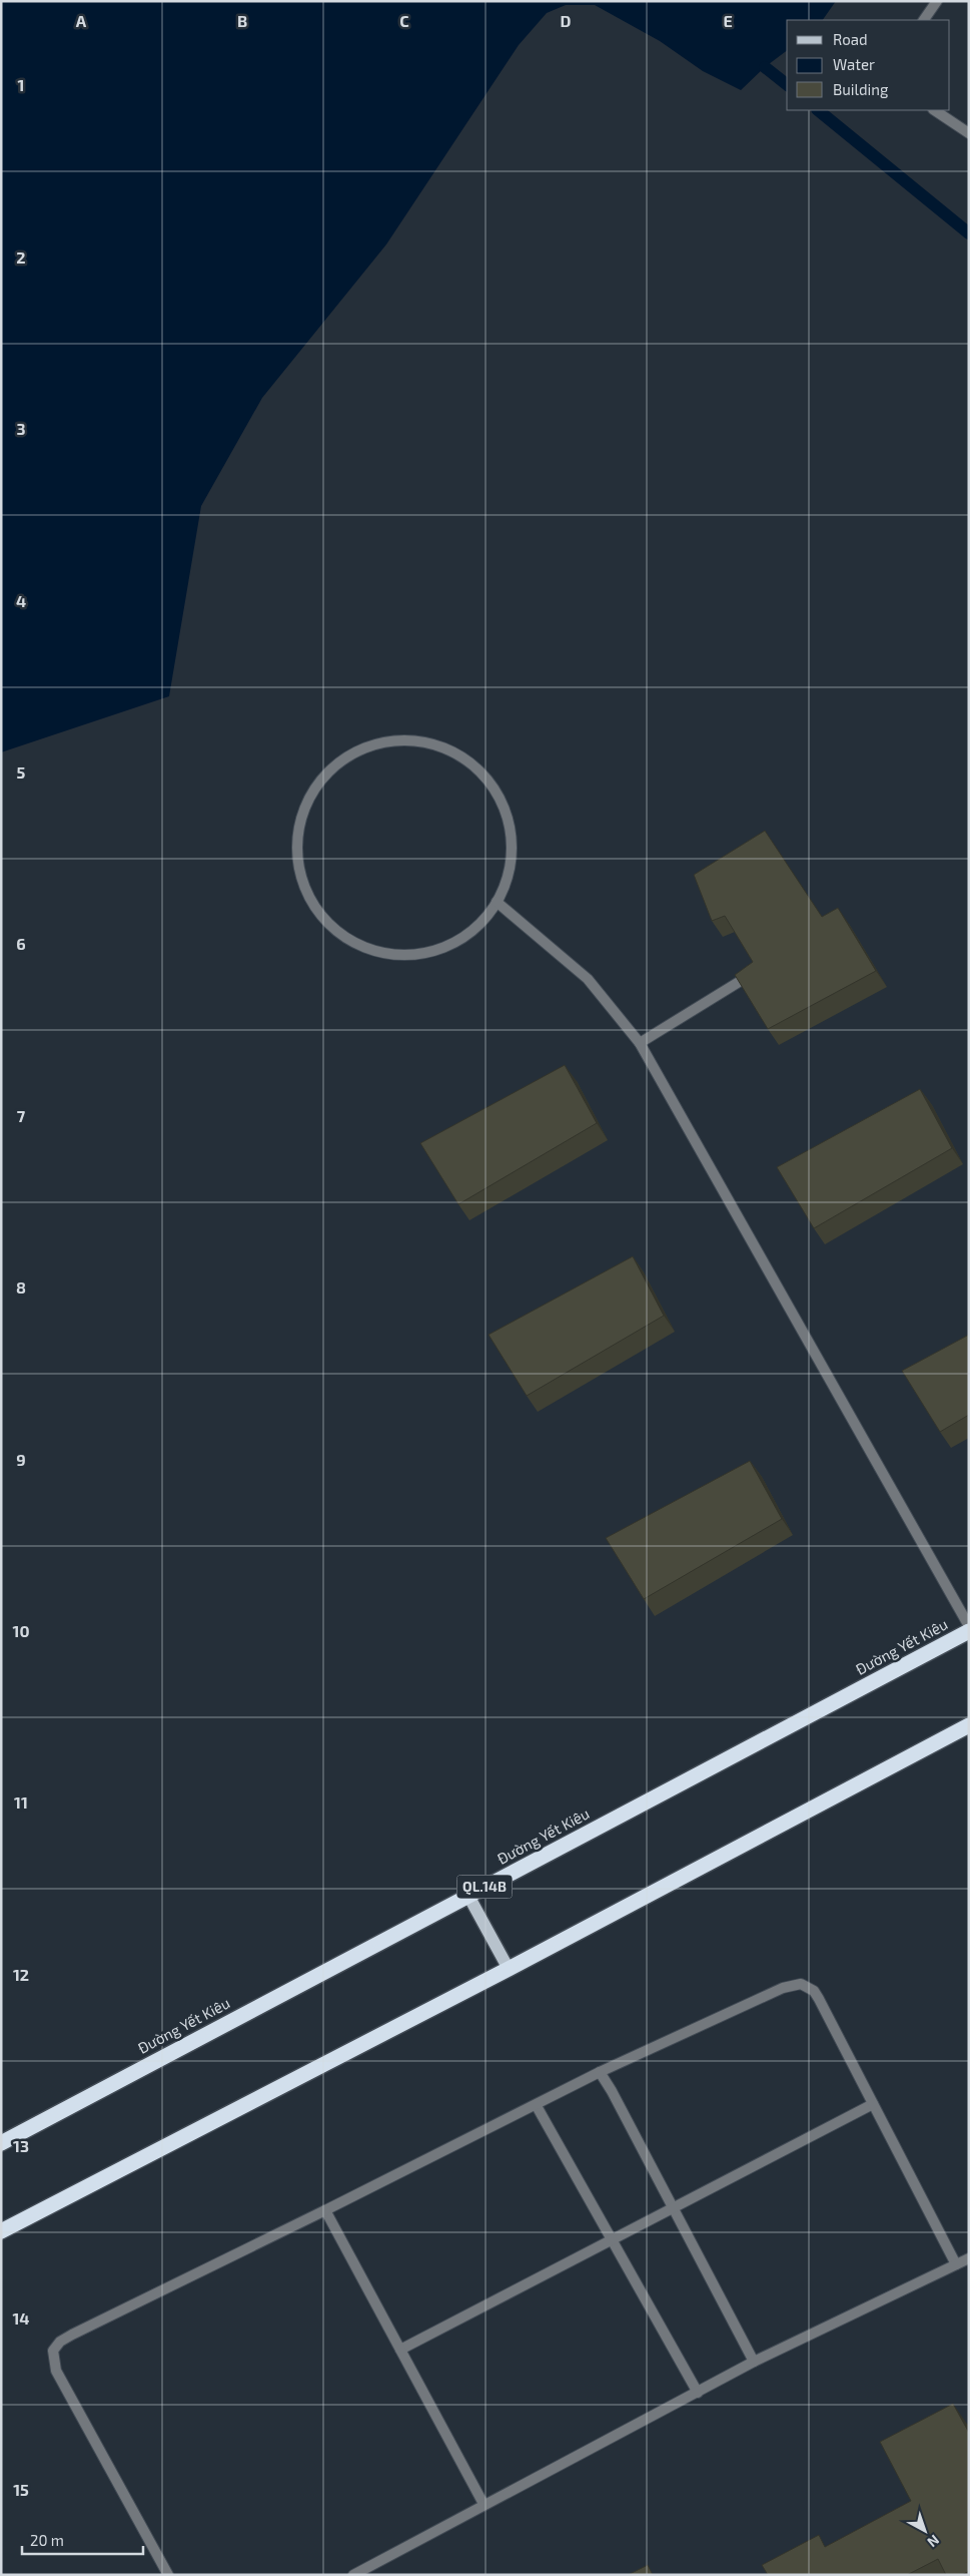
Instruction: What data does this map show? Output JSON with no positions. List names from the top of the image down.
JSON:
{
  "streets": {
    "highway": ["Đường Yết Kiêu", "QL.14B"]
  },
  "legend": ["Road", "Water", "Building"],
  "scale_bar": "20 m",
  "north": "bottom right",
  "grid": {
    "columns": [
      "A",
      "B",
      "C",
      "D",
      "E"
    ],
    "rows": [
      "1",
      "2",
      "3",
      "4",
      "5",
      "6",
      "7",
      "8",
      "9",
      "10",
      "11",
      "12",
      "13",
      "14",
      "15"
    ]
  }
}
